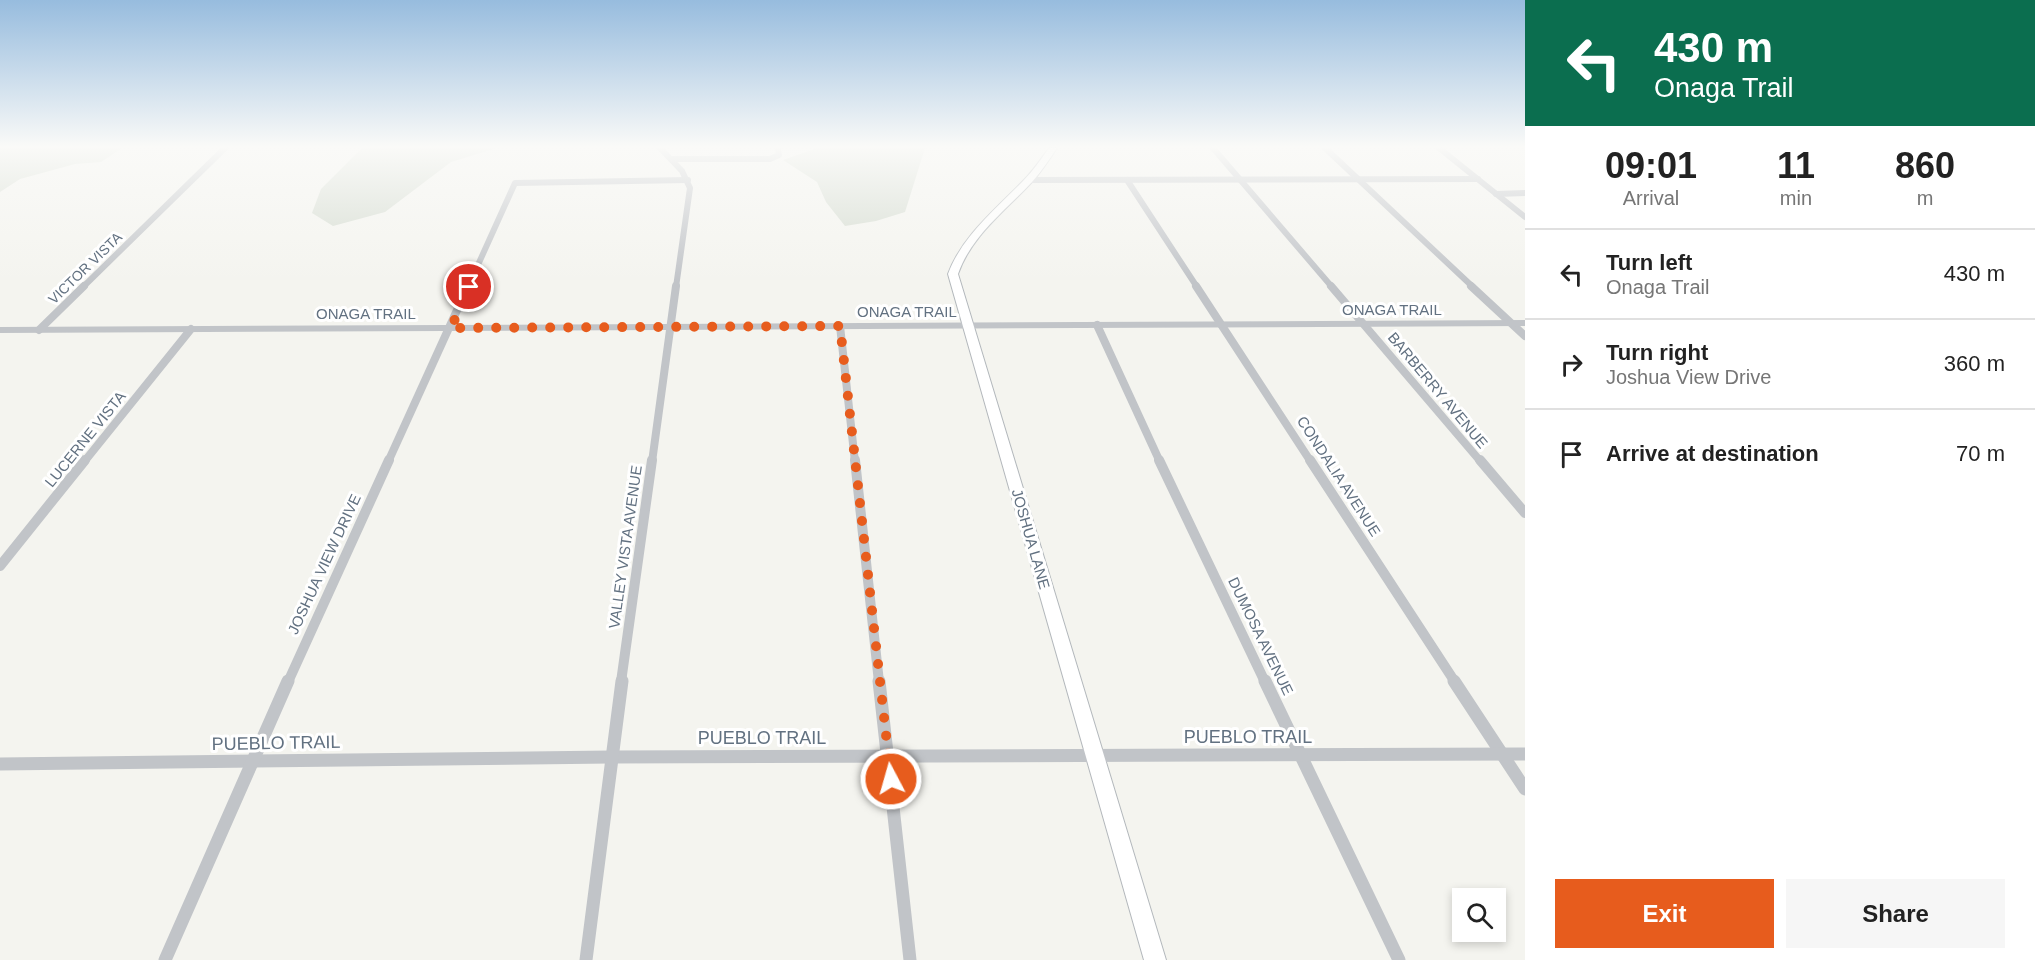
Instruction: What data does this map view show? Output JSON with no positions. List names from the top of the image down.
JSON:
{
  "streets": {
    "main road": ["JOSHUA LANE"],
    "street": [
      "VICTOR VISTA",
      "ONAGA TRAIL",
      "BARBERRY AVENUE",
      "LUCERNE VISTA",
      "CONDALIA AVENUE",
      "VALLEY VISTA AVENUE",
      "JOSHUA VIEW DRIVE",
      "DUMOSA AVENUE",
      "PUEBLO TRAIL"
    ]
  },
  "crossings": [
    ["VICTOR VISTA", "ONAGA TRAIL"],
    ["ONAGA TRAIL", "BARBERRY AVENUE"],
    ["ONAGA TRAIL", "LUCERNE VISTA"],
    ["ONAGA TRAIL", "CONDALIA AVENUE"],
    ["ONAGA TRAIL", "JOSHUA LANE"],
    ["ONAGA TRAIL", "VALLEY VISTA AVENUE"],
    ["ONAGA TRAIL", "JOSHUA VIEW DRIVE"],
    ["ONAGA TRAIL", "DUMOSA AVENUE"],
    ["CONDALIA AVENUE", "PUEBLO TRAIL"],
    ["JOSHUA LANE", "PUEBLO TRAIL"],
    ["VALLEY VISTA AVENUE", "PUEBLO TRAIL"],
    ["JOSHUA VIEW DRIVE", "PUEBLO TRAIL"],
    ["DUMOSA AVENUE", "PUEBLO TRAIL"]
  ],
  "page": {
    "turn": ["430 m", "Onaga Trail"],
    "eta": [
      "09:01",
      "Arrival",
      "11",
      "min",
      "860",
      "m"
    ],
    "list": [
      {
        "name": "Turn left",
        "note": "Onaga Trail",
        "value": "430 m"
      },
      {
        "name": "Turn right",
        "note": "Joshua View Drive",
        "value": "360 m"
      },
      {
        "name": "Arrive at destination",
        "value": "70 m"
      }
    ],
    "buttons": ["Exit", "Share"]
  }
}
